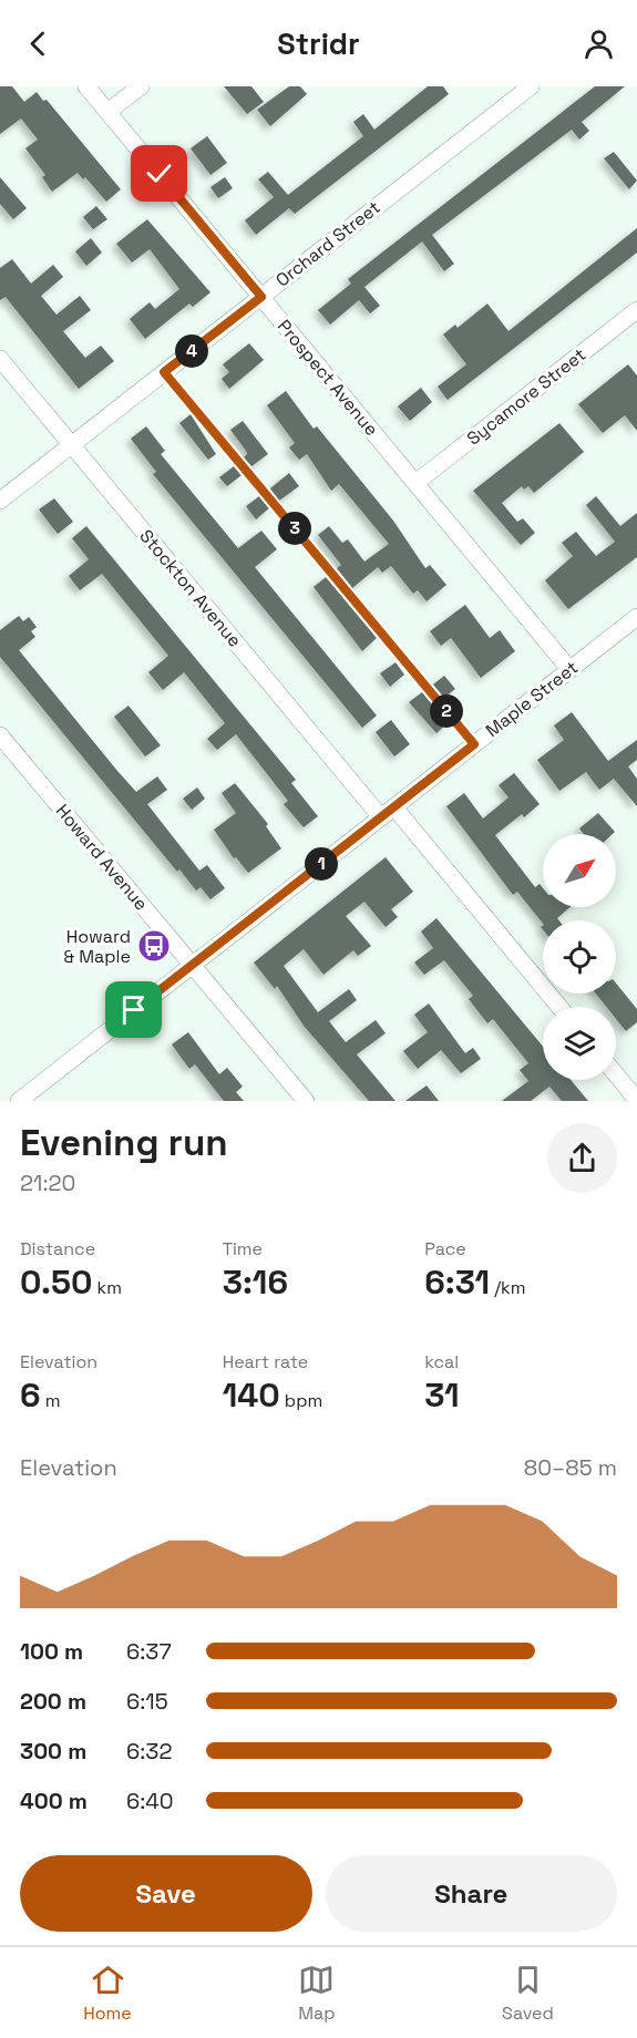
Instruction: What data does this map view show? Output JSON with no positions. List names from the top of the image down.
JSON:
{
  "streets": {
    "street": [
      "Orchard Street",
      "Prospect Avenue",
      "Sycamore Street",
      "Stockton Avenue",
      "Maple Street",
      "Howard Avenue"
    ]
  },
  "crossings": [
    ["Orchard Street", "Prospect Avenue"],
    ["Orchard Street", "Stockton Avenue"],
    ["Prospect Avenue", "Sycamore Street"],
    ["Prospect Avenue", "Maple Street"],
    ["Stockton Avenue", "Maple Street"],
    ["Maple Street", "Howard Avenue"]
  ],
  "places": {
    "bus stop": ["Howard & Maple"]
  },
  "north": "top right",
  "page": {
    "header": "Stridr",
    "pins": [
      "4",
      "3",
      "2",
      "1"
    ],
    "heading": ["Evening run", "21:20"],
    "stats": [
      ["Distance", "0.50 km"],
      ["Time", "3:16"],
      ["Pace", "6:31 /km"],
      ["Elevation", "6 m"],
      ["Heart rate", "140 bpm"],
      ["kcal", "31"]
    ],
    "chart": ["Elevation", "80–85 m"],
    "list": [
      {
        "name": "100 m",
        "note": "6:37"
      },
      {
        "name": "200 m",
        "note": "6:15"
      },
      {
        "name": "300 m",
        "note": "6:32"
      },
      {
        "name": "400 m",
        "note": "6:40"
      }
    ],
    "buttons": ["Save", "Share"],
    "tabs": ["Home", "Map", "Saved"]
  }
}
